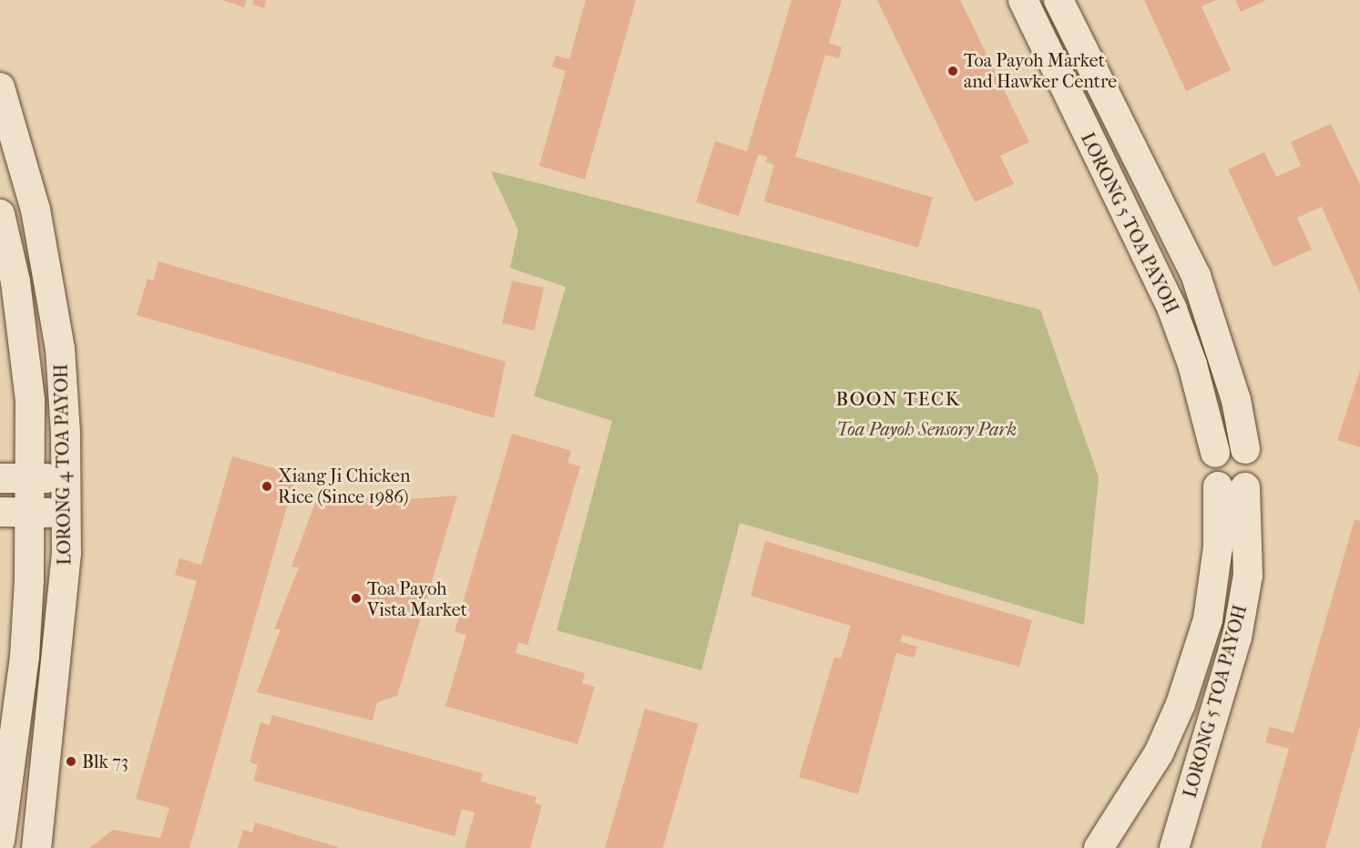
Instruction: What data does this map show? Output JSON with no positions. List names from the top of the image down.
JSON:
{
  "streets": {
    "street": ["LORONG 5 TOA PAYOH", "LORONG 4 TOA PAYOH"]
  },
  "districts": ["BOON TECK"],
  "parks": ["Toa Payoh Sensory Park"],
  "places": [
    "Toa Payoh Market and Hawker Centre",
    "Xiang Ji Chicken Rice (Since 1986)",
    "Toa Payoh Vista Market",
    "Blk 73"
  ]
}
